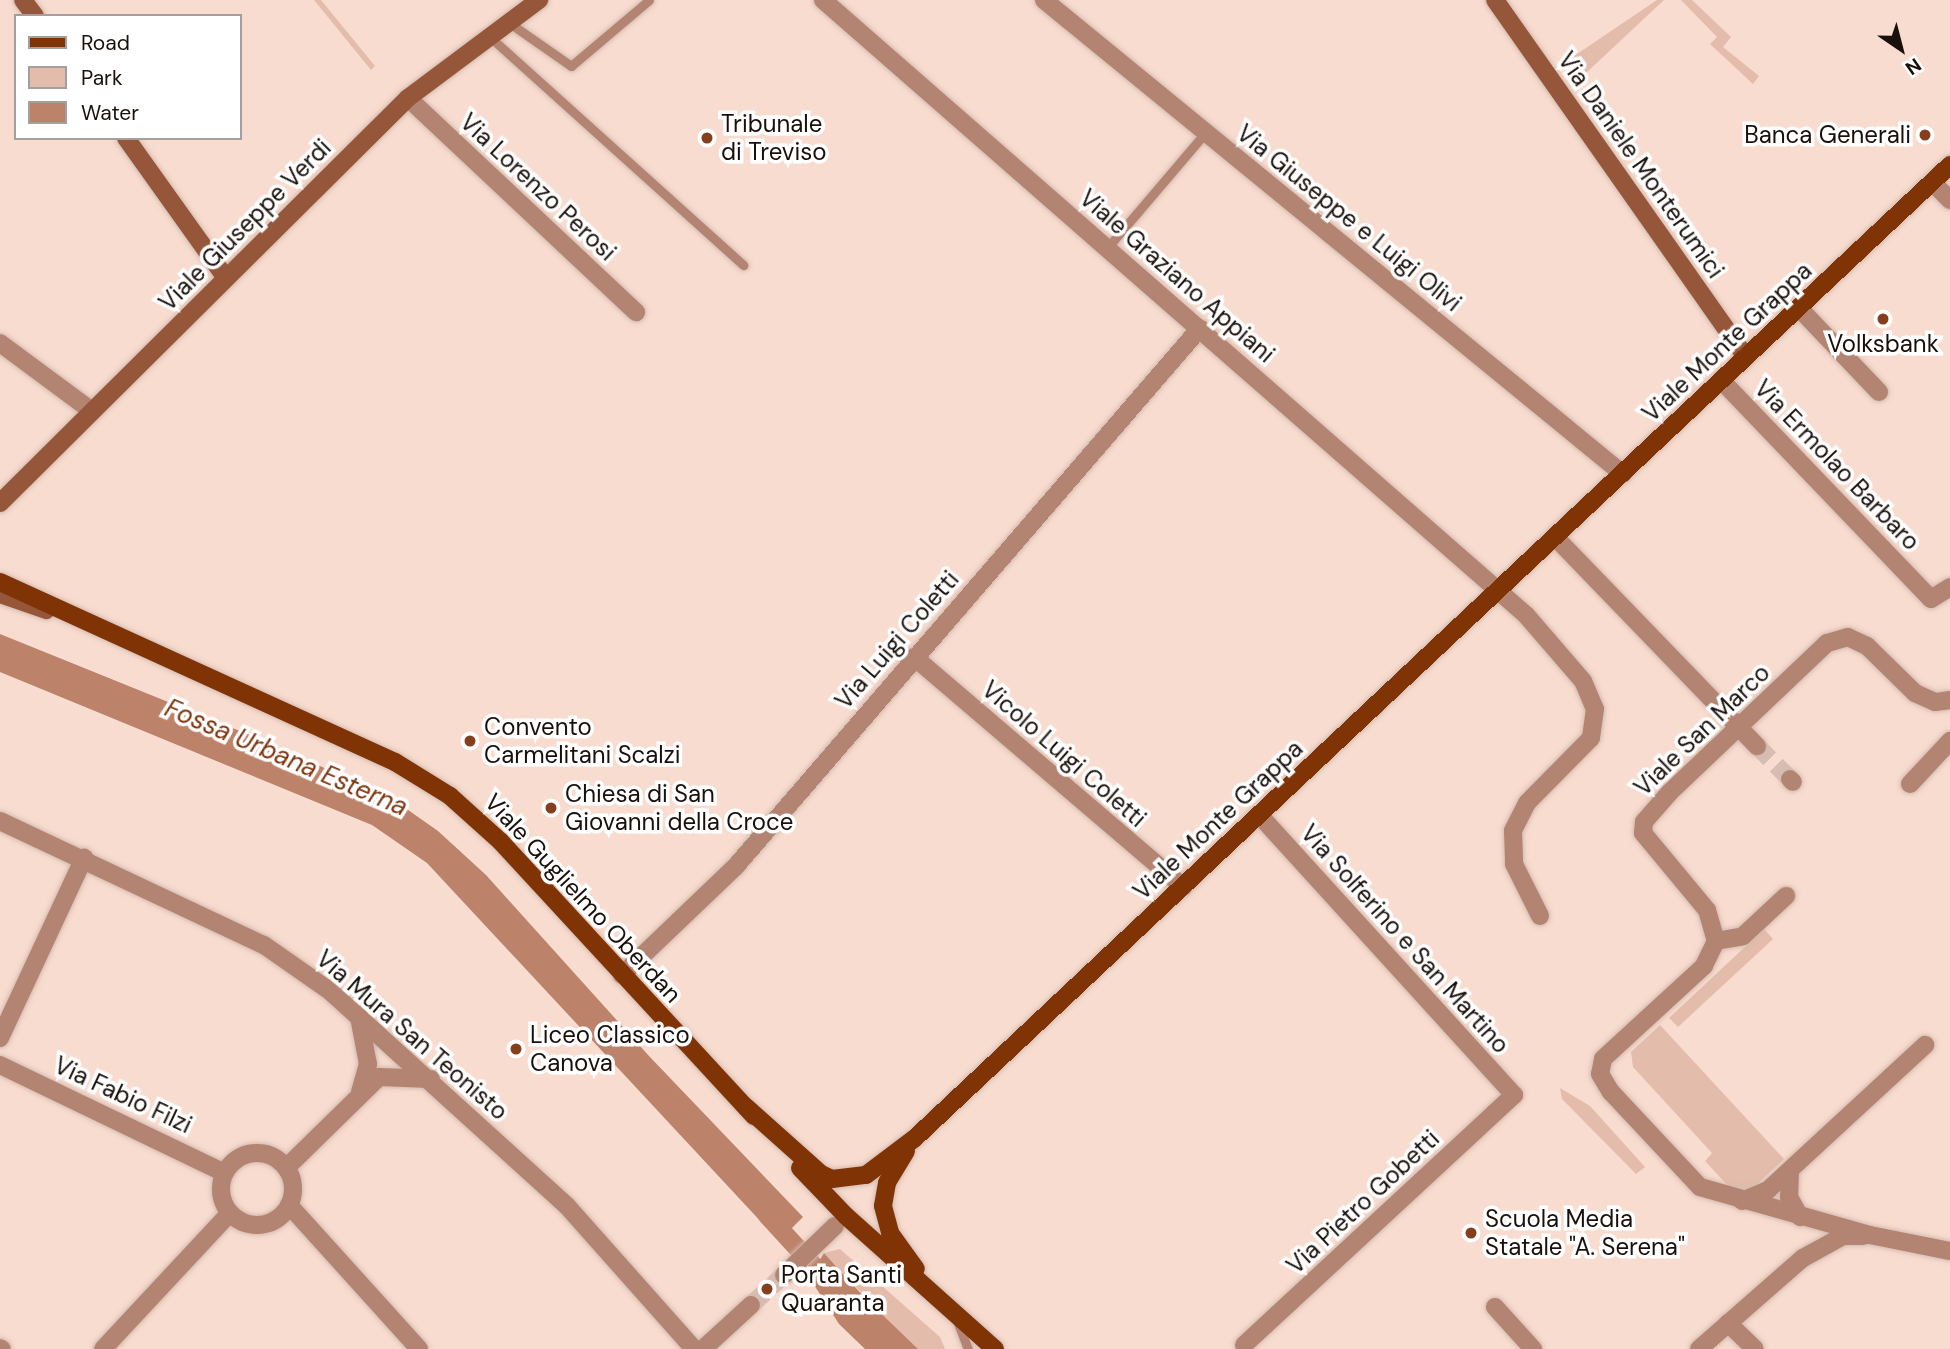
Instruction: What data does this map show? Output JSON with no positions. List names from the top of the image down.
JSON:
{
  "streets": {
    "main road": ["Viale Monte Grappa", "Viale Guglielmo Oberdan"],
    "street": [
      "Via Daniele Monterumici",
      "Via Lorenzo Perosi",
      "Via Giuseppe e Luigi Olivi",
      "Viale Giuseppe Verdi",
      "Viale Graziano Appiani",
      "Via Ermolao Barbaro",
      "Via Luigi Coletti",
      "Viale San Marco",
      "Vicolo Luigi Coletti",
      "Via Solferino e San Martino",
      "Via Mura San Teonisto",
      "Via Fabio Filzi",
      "Via Pietro Gobetti"
    ]
  },
  "crossings": [
    ["Via Daniele Monterumici", "Viale Monte Grappa"],
    ["Via Lorenzo Perosi", "Viale Giuseppe Verdi"],
    ["Via Giuseppe e Luigi Olivi", "Viale Monte Grappa"],
    ["Viale Graziano Appiani", "Viale Monte Grappa"],
    ["Viale Graziano Appiani", "Via Luigi Coletti"],
    ["Viale Monte Grappa", "Via Ermolao Barbaro"],
    ["Viale Monte Grappa", "Vicolo Luigi Coletti"],
    ["Viale Monte Grappa", "Viale Guglielmo Oberdan"],
    ["Viale Monte Grappa", "Via Solferino e San Martino"],
    ["Via Luigi Coletti", "Vicolo Luigi Coletti"],
    ["Via Luigi Coletti", "Viale Guglielmo Oberdan"],
    ["Via Solferino e San Martino", "Via Pietro Gobetti"]
  ],
  "water": ["Fossa Urbana Esterna"],
  "places": [
    "Banca Generali",
    "Tribunale di Treviso",
    "Volksbank",
    "Convento Carmelitani Scalzi",
    "Chiesa di San Giovanni della Croce",
    "Liceo Classico Canova",
    "Scuola Media Statale \"A. Serena\"",
    "Porta Santi Quaranta"
  ],
  "legend": ["Road", "Park", "Water"],
  "north": "bottom right"
}
